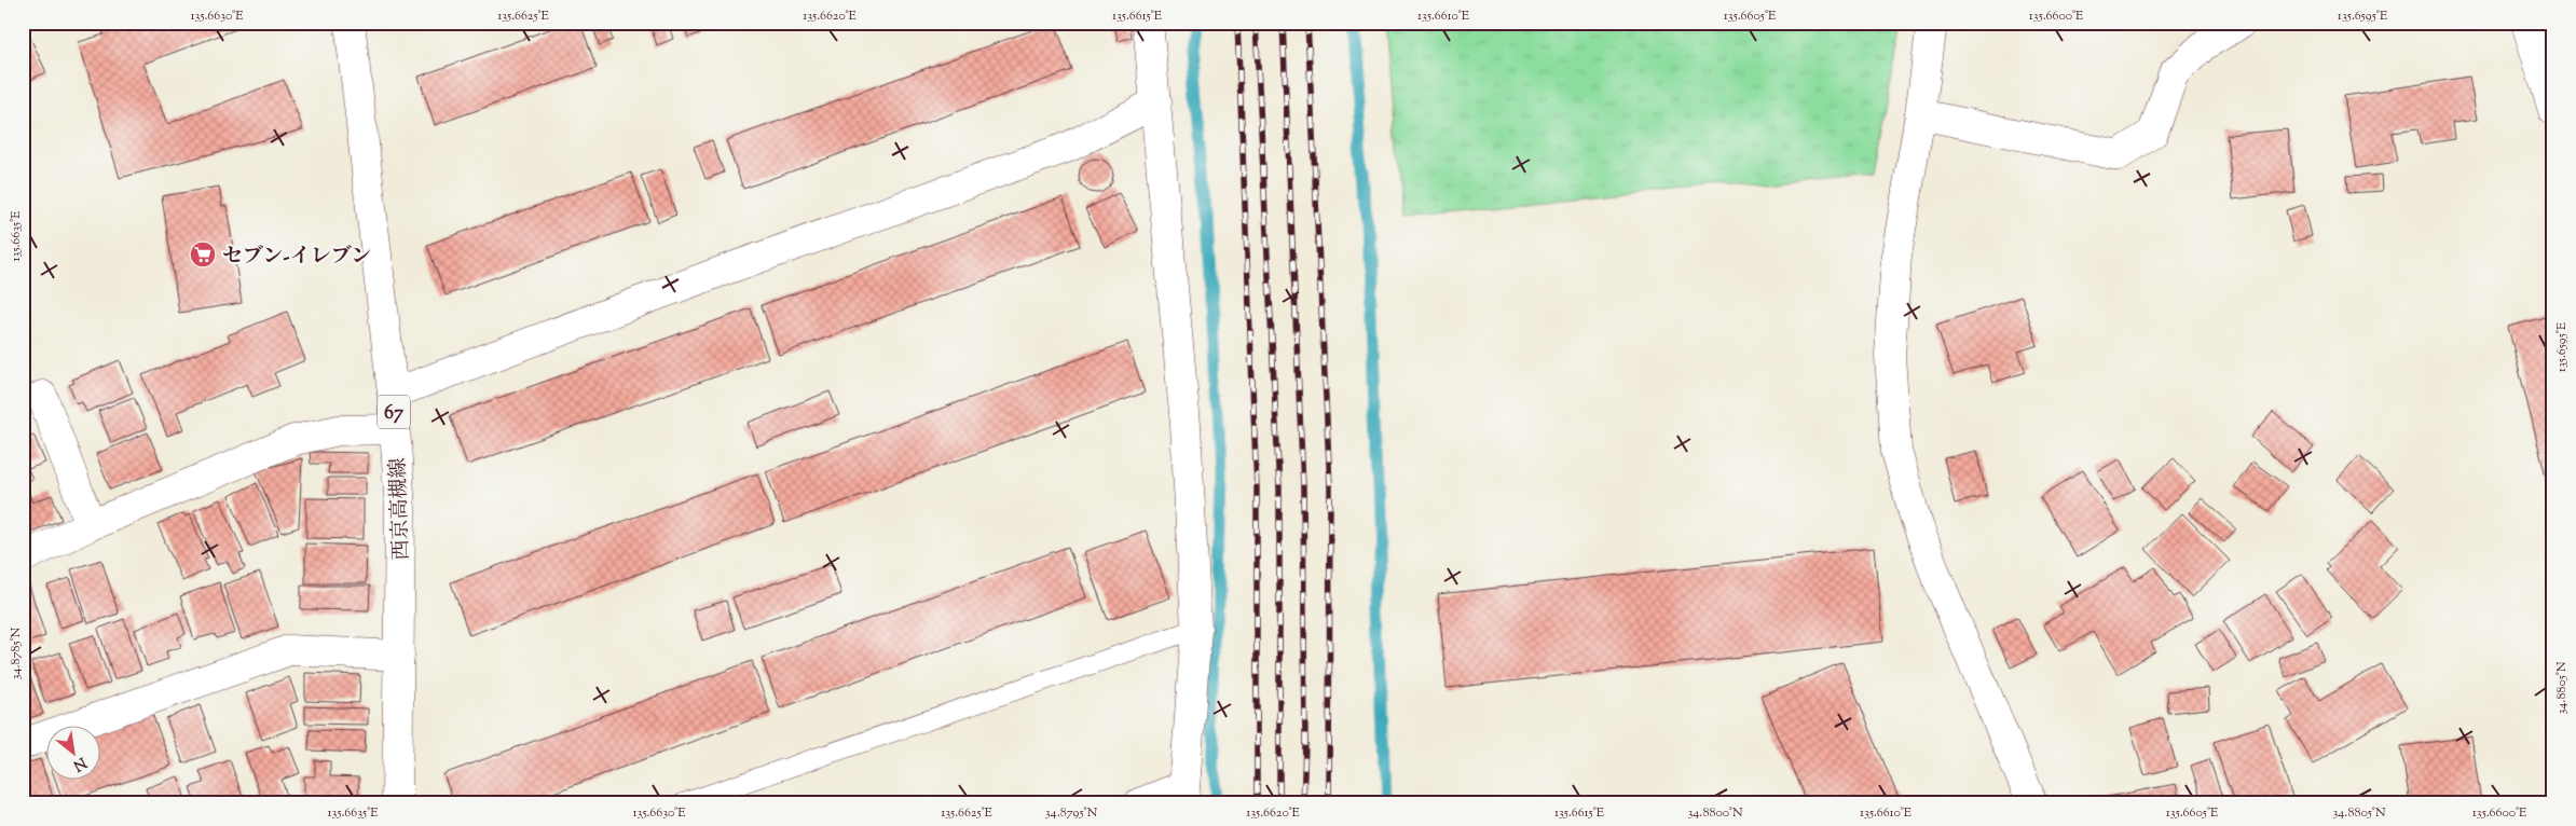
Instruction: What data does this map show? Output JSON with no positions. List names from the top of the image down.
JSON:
{
  "streets": {
    "street": ["67", "西京高槻線"]
  },
  "places": {
    "supermarket": ["セブン-イレブン"]
  },
  "north": "bottom right",
  "coordinates": [
    "135.6630°E",
    "135.6625°E",
    "135.6620°E",
    "135.6615°E",
    "135.6610°E",
    "135.6605°E",
    "135.6600°E",
    "135.6595°E",
    "135.6635°E",
    "34.8785°N",
    "34.8805°N",
    "34.8795°N",
    "34.8800°N"
  ]
}
